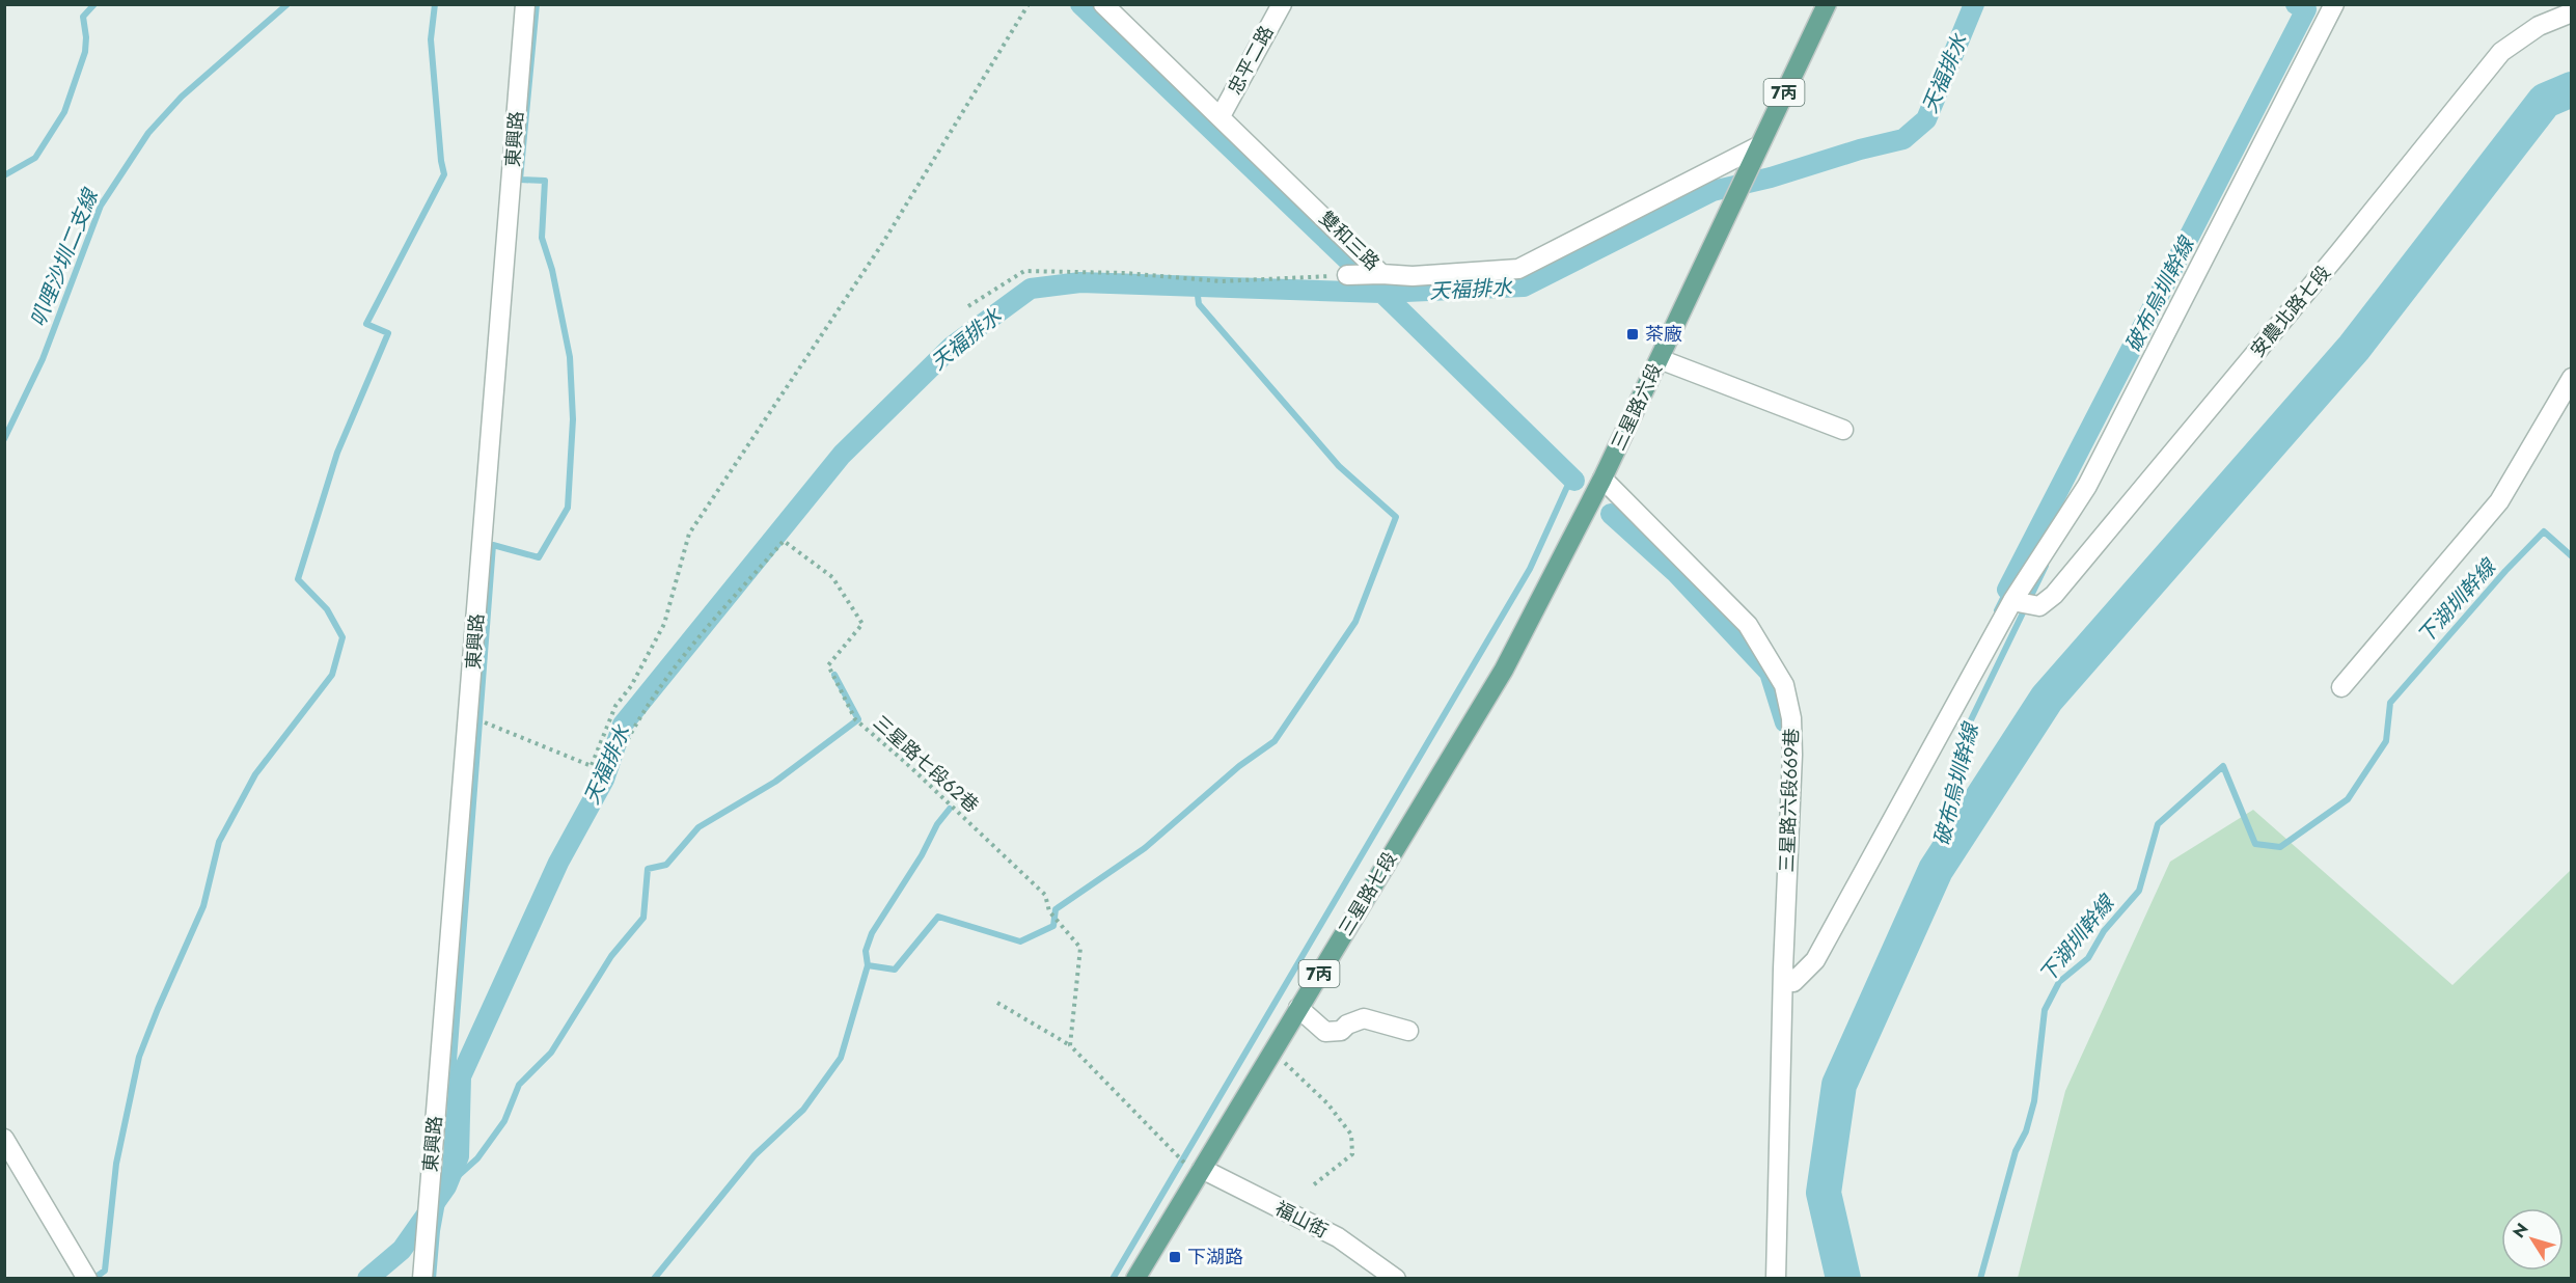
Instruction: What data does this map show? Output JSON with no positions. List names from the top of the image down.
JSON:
{
  "streets": {
    "main road": ["7丙", "三星路六段", "三星路七段"],
    "street": [
      "忠平二路",
      "東興路",
      "雙和三路",
      "安農北路七段",
      "三星路六段669巷",
      "福山街"
    ],
    "path": ["三星路七段62巷"]
  },
  "crossings": [
    ["忠平二路", "雙和三路"],
    ["雙和三路", "三星路六段"],
    ["三星路六段", "三星路六段669巷"],
    ["三星路六段", "三星路七段"],
    ["三星路七段", "福山街"]
  ],
  "water": [
    "天福排水",
    "叭哩沙圳二支線",
    "破布烏圳幹線",
    "下湖圳幹線"
  ],
  "places": {
    "transit": ["茶廠", "下湖路"]
  },
  "north": "top left"
}
